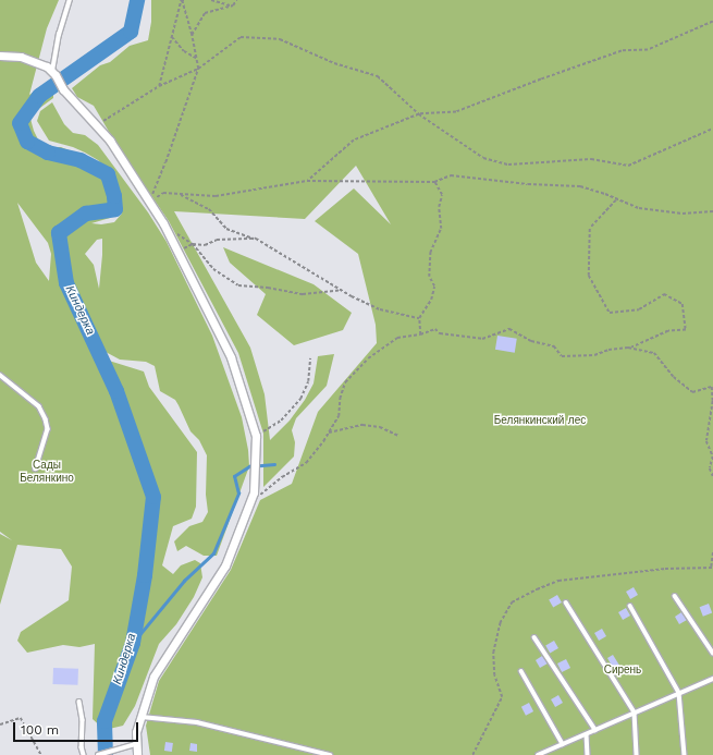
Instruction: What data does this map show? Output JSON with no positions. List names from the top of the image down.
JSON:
{
  "water": ["Киндерка"],
  "parks": ["Белянкинский лес", "Сады Белянкино", "Сирень"],
  "scale_bar": "100 m"
}
